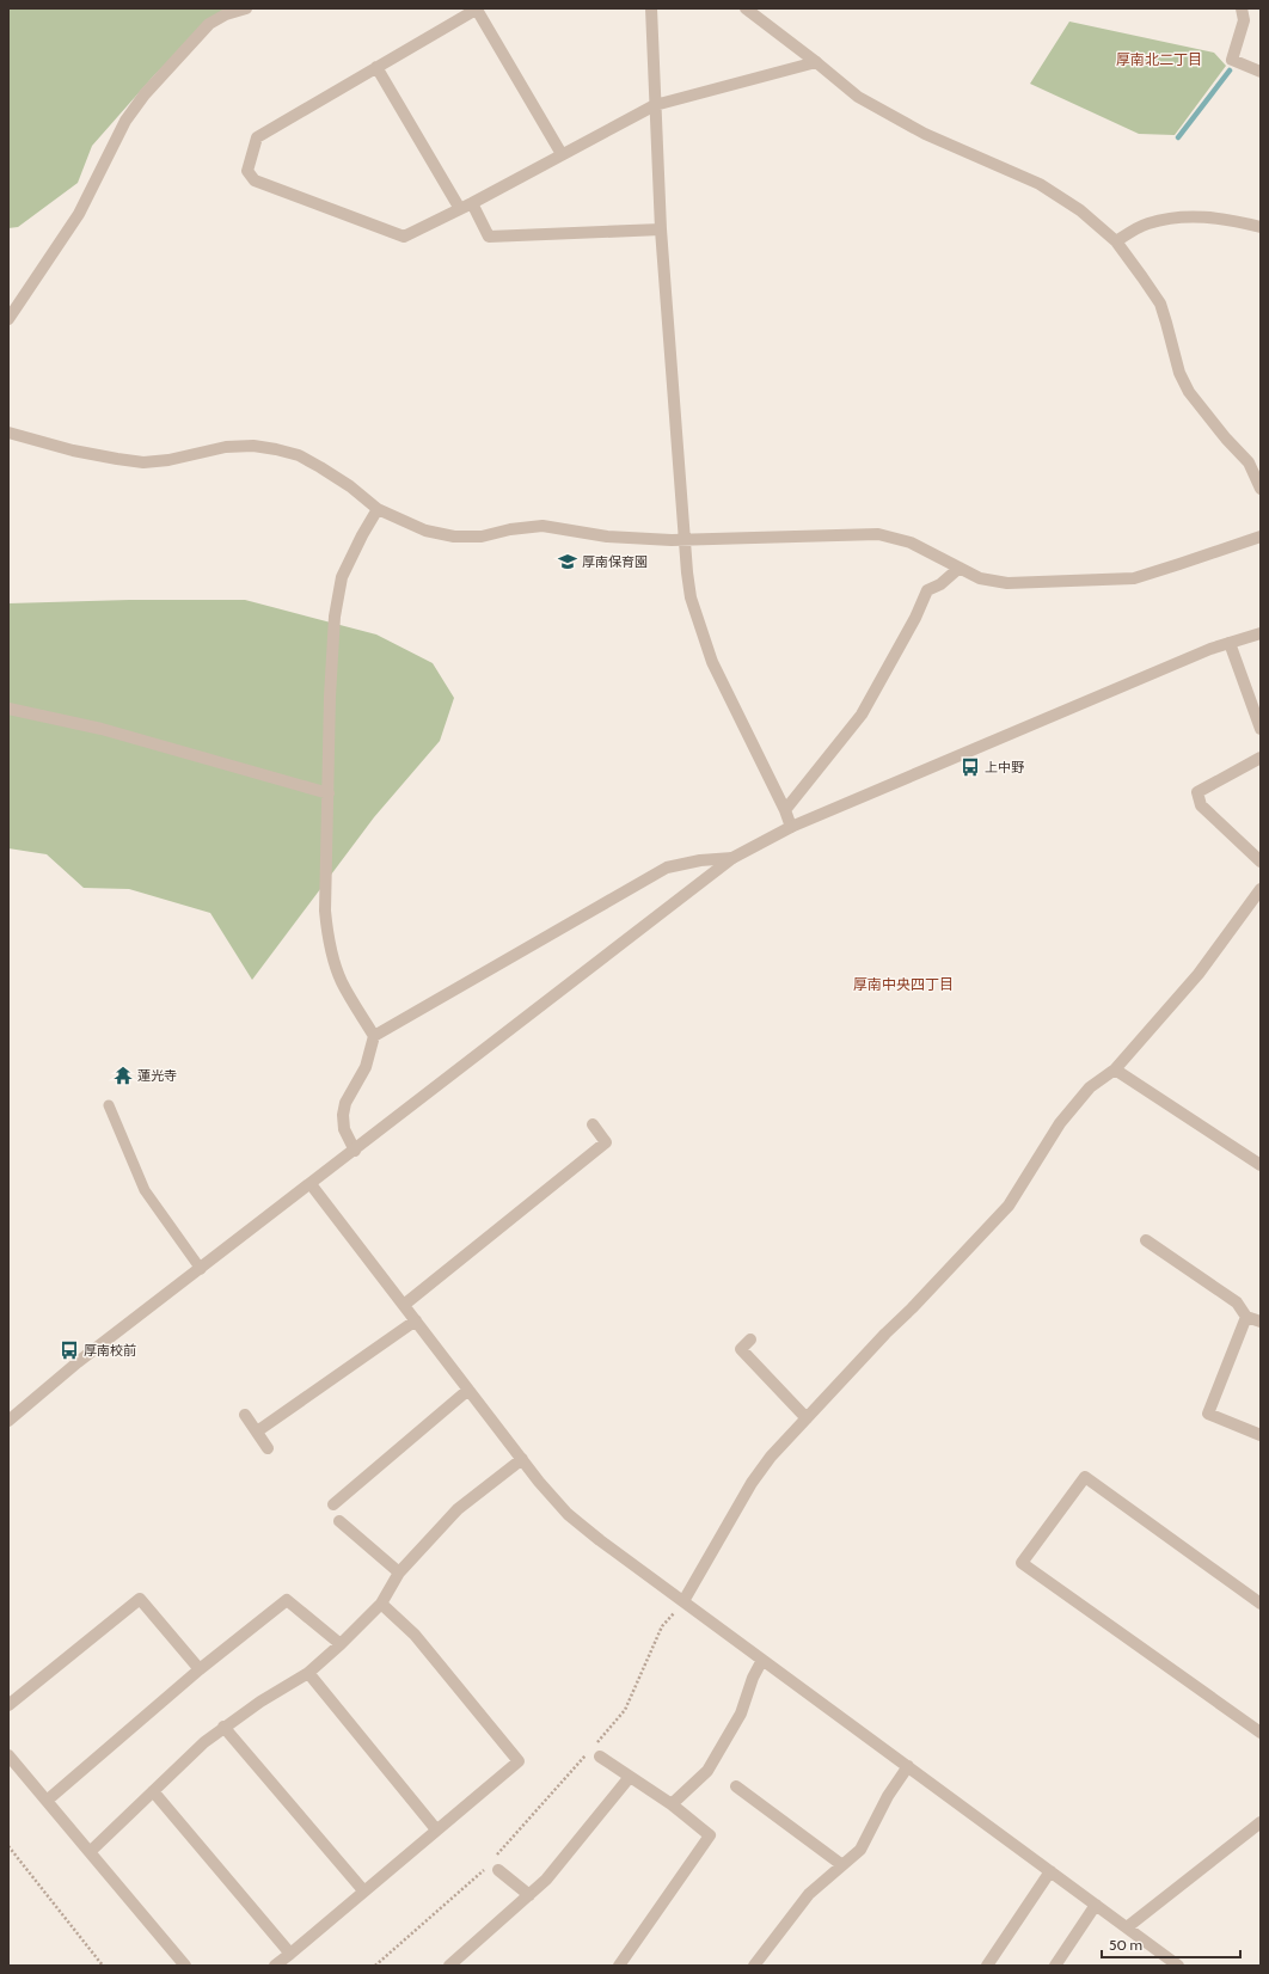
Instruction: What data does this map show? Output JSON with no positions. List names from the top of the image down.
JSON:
{
  "districts": ["厚南北二丁目", "厚南中央四丁目"],
  "places": {
    "school or university": ["厚南保育園"],
    "bus stop": ["上中野", "厚南校前"],
    "temple": ["蓮光寺"]
  },
  "scale_bar": "50 m"
}
